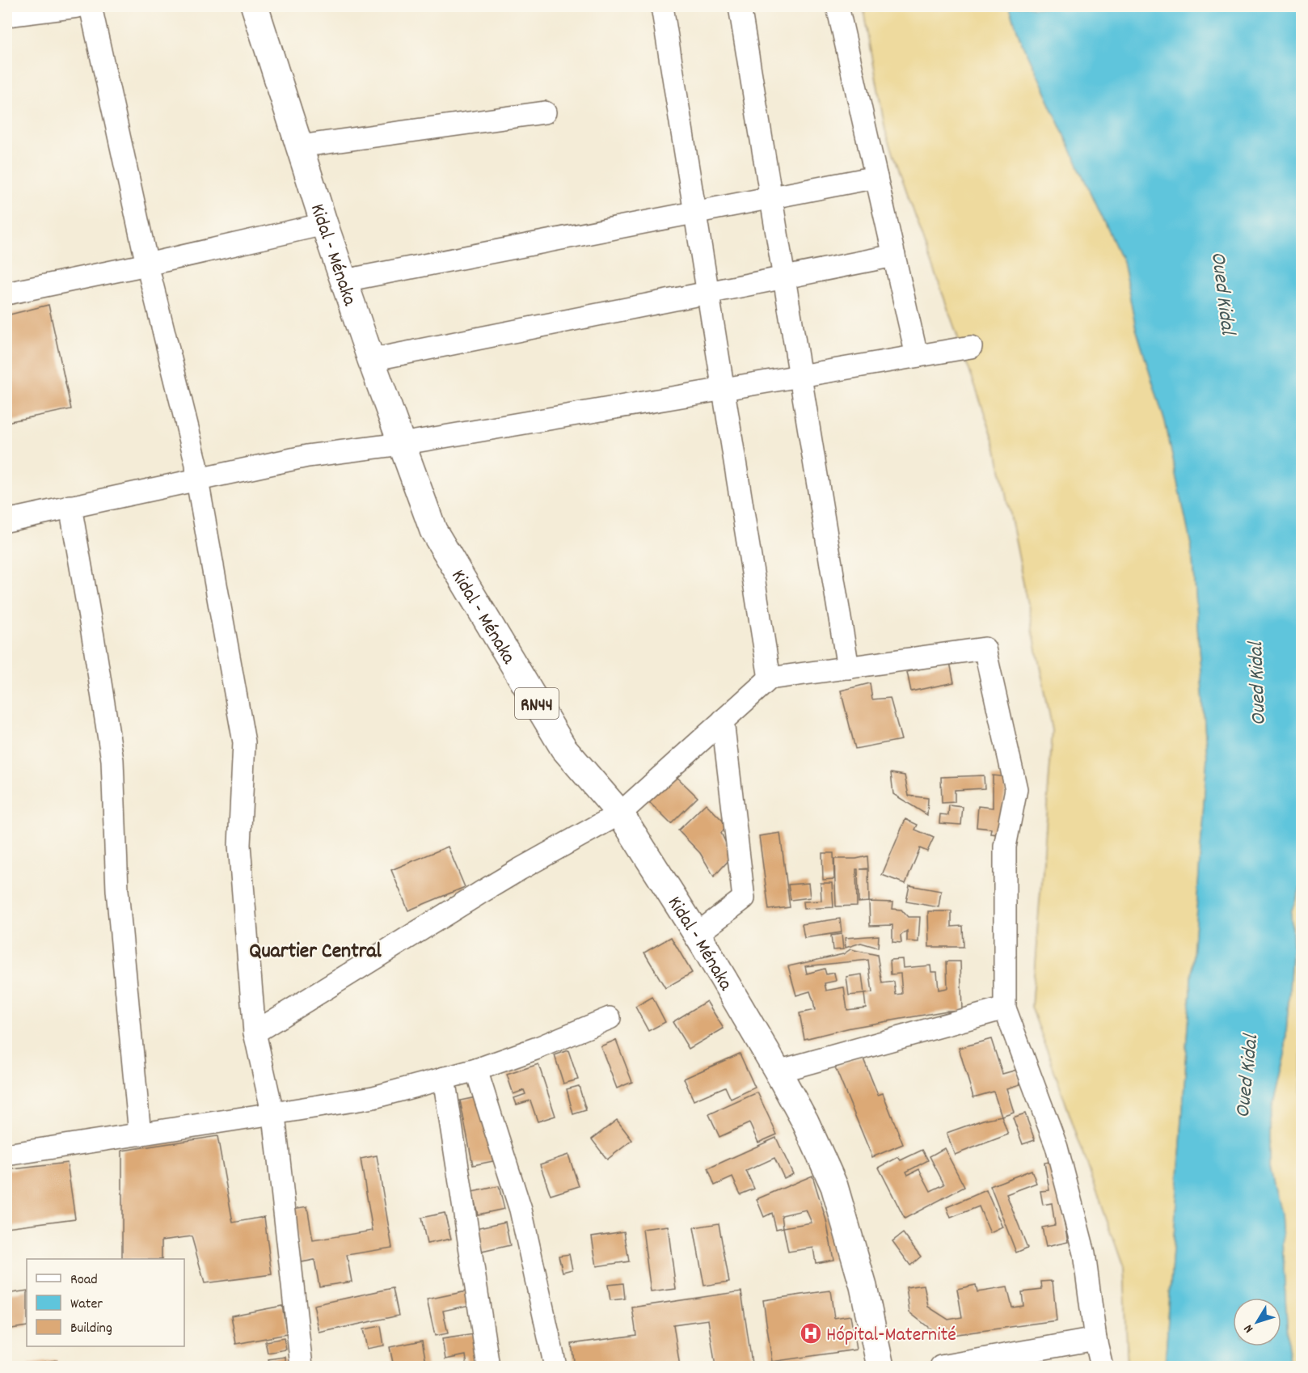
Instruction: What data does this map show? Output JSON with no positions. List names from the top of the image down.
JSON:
{
  "streets": {
    "main road": ["Kidal - Ménaka", "RN44"]
  },
  "districts": ["Quartier Central"],
  "water": ["Oued Kidal"],
  "places": {
    "hospital": ["Hópital-Maternité"]
  },
  "legend": ["Road", "Water", "Building"],
  "north": "bottom left"
}
